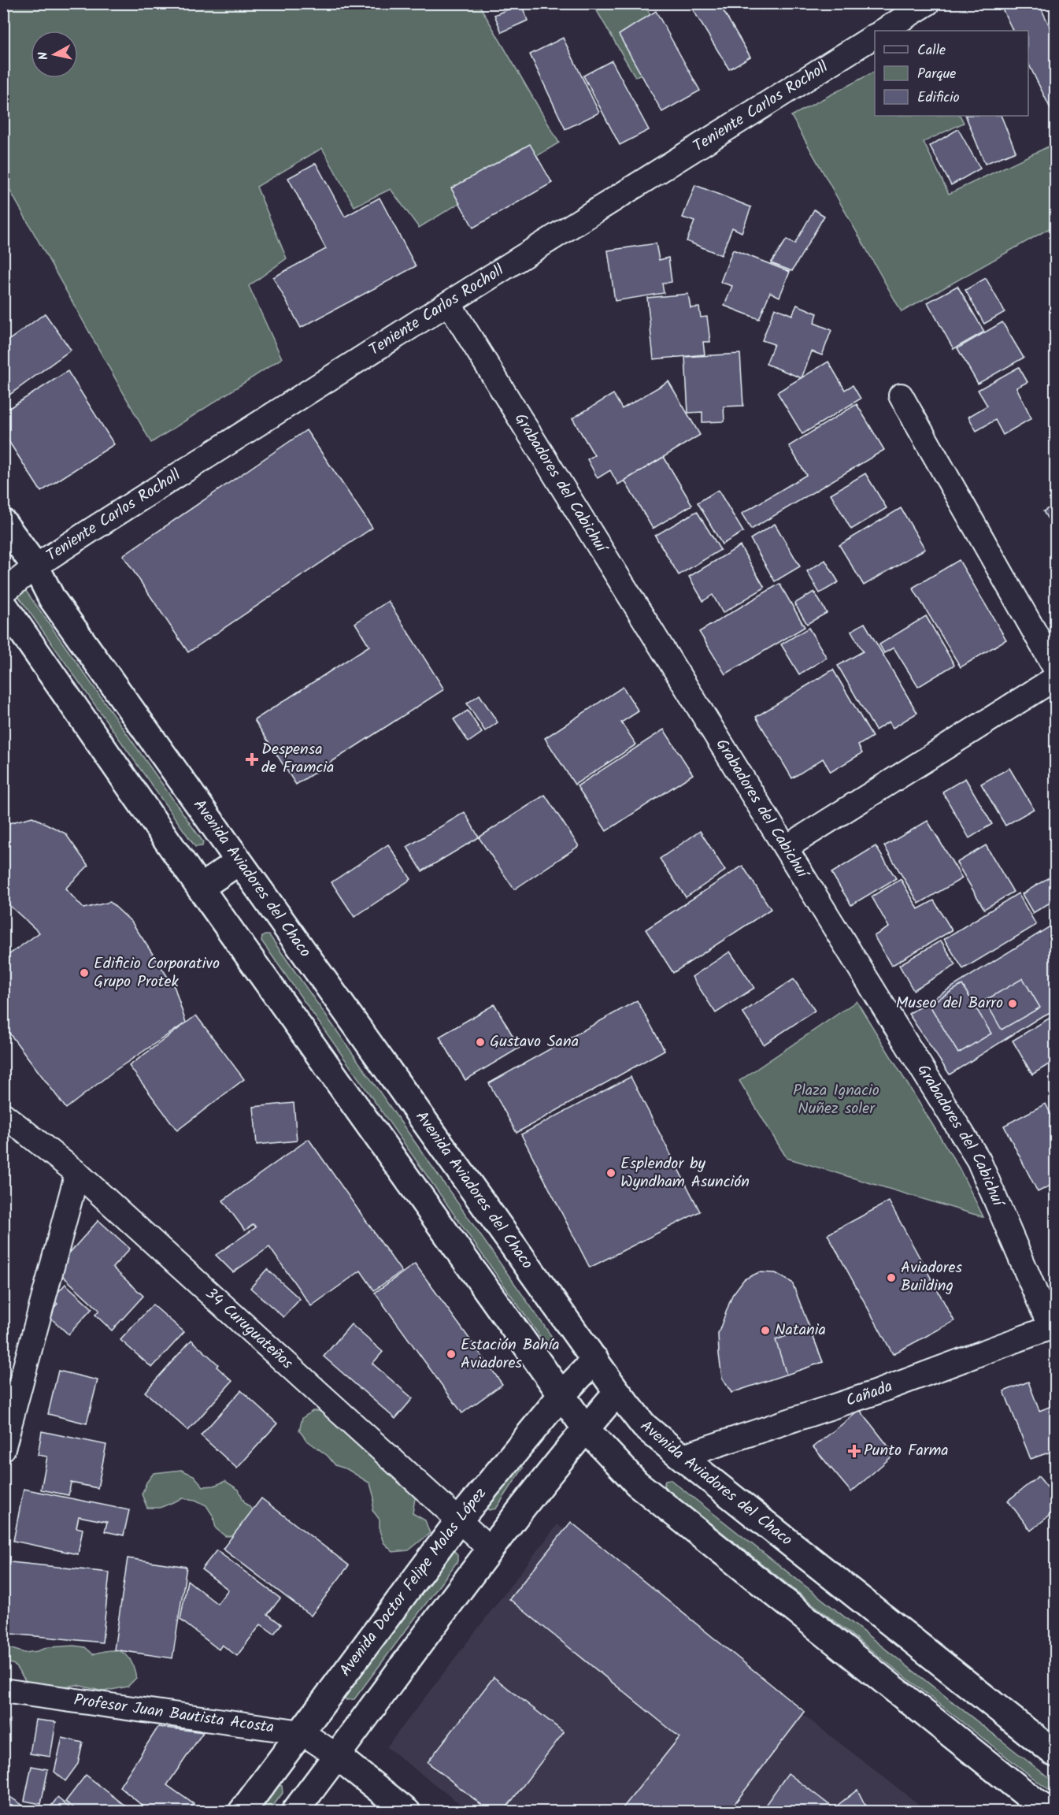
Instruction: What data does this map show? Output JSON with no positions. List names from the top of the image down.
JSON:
{
  "streets": {
    "main road": ["Avenida Aviadores del Chaco", "Avenida Doctor Felipe Molas López"],
    "street": [
      "Teniente Carlos Rocholl",
      "Grabadores del Cabichuí",
      "34 Curuguateños",
      "Cañada",
      "Profesor Juan Bautista Acosta"
    ]
  },
  "crossings": [
    ["Teniente Carlos Rocholl", "Grabadores del Cabichuí"],
    ["Teniente Carlos Rocholl", "Avenida Aviadores del Chaco"],
    ["Grabadores del Cabichuí", "Cañada"],
    ["Avenida Aviadores del Chaco", "Cañada"],
    ["Avenida Aviadores del Chaco", "Avenida Doctor Felipe Molas López"],
    ["34 Curuguateños", "Avenida Doctor Felipe Molas López"],
    ["Avenida Doctor Felipe Molas López", "Profesor Juan Bautista Acosta"]
  ],
  "parks": ["Plaza Ignacio Nuñez soler"],
  "places": {
    "health": ["Despensa de Framcia", "Punto Farma"],
    "other": [
      "Edificio Corporativo Grupo Protek",
      "Museo del Barro",
      "Gustavo Sana",
      "Esplendor by Wyndham Asunción",
      "Aviadores Building",
      "Natania",
      "Estación Bahía Aviadores"
    ]
  },
  "legend": ["Calle", "Parque", "Edificio"],
  "north": "left"
}
